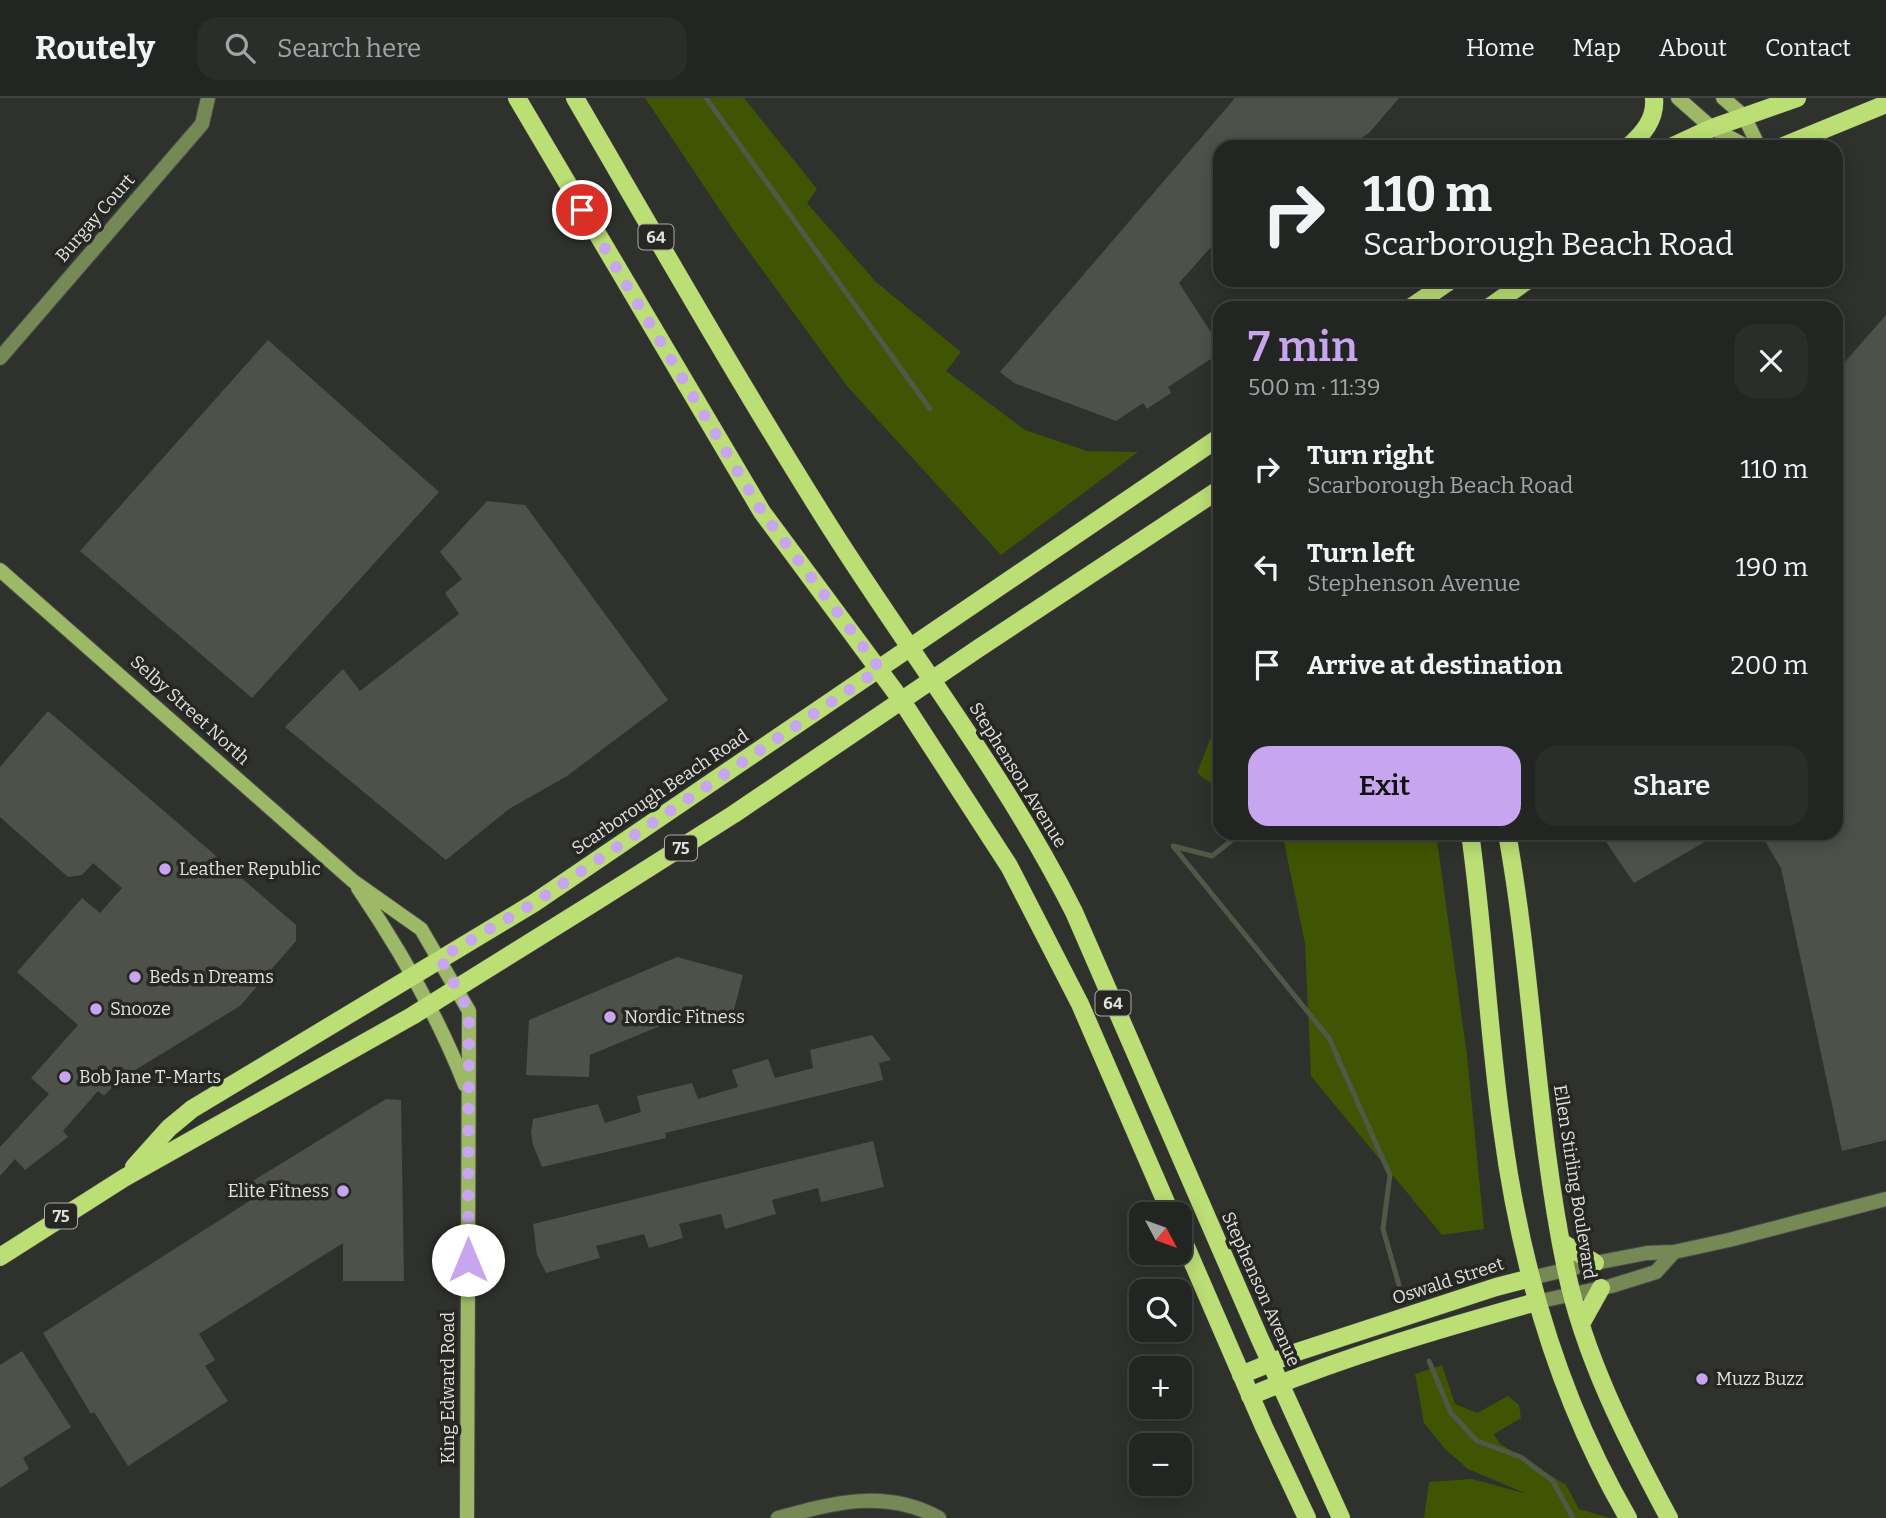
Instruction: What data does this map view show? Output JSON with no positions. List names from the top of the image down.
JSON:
{
  "streets": {
    "main road": [
      "64",
      "Selby Street North",
      "Stephenson Avenue",
      "Scarborough Beach Road",
      "75",
      "Ellen Stirling Boulevard",
      "Oswald Street",
      "King Edward Road"
    ],
    "street": ["Burgay Court"]
  },
  "crossings": [
    ["64", "Scarborough Beach Road"],
    ["Selby Street North", "Scarborough Beach Road"],
    ["Selby Street North", "King Edward Road"],
    ["Stephenson Avenue", "Scarborough Beach Road"],
    ["Stephenson Avenue", "Oswald Street"],
    ["Scarborough Beach Road", "King Edward Road"],
    ["Ellen Stirling Boulevard", "Oswald Street"]
  ],
  "places": [
    "Leather Republic",
    "Beds n Dreams",
    "Snooze",
    "Nordic Fitness",
    "Bob Jane T-Marts",
    "Elite Fitness",
    "Muzz Buzz"
  ],
  "north": "bottom right",
  "page": {
    "header": "Routely",
    "search": "Search here",
    "nav": [
      "Home",
      "Map",
      "About",
      "Contact"
    ],
    "turn": ["110 m", "Scarborough Beach Road"],
    "heading": ["7 min", "500 m · 11:39"],
    "list": [
      {
        "name": "Turn right",
        "note": "Scarborough Beach Road",
        "value": "110 m"
      },
      {
        "name": "Turn left",
        "note": "Stephenson Avenue",
        "value": "190 m"
      },
      {
        "name": "Arrive at destination",
        "value": "200 m"
      }
    ],
    "buttons": ["Exit", "Share"],
    "map_buttons": ["+", "−"]
  }
}
